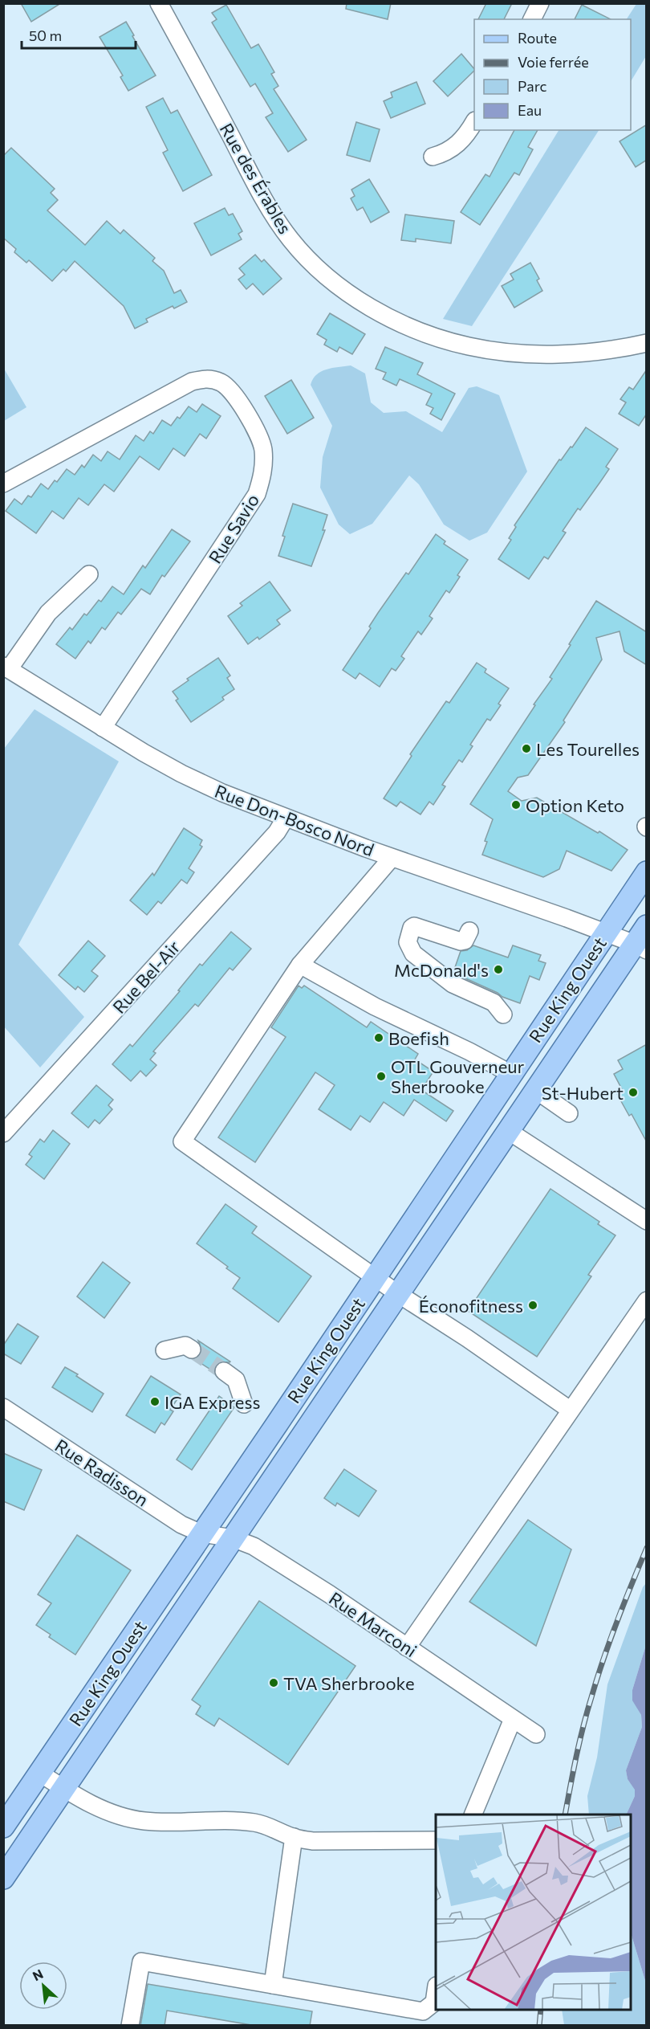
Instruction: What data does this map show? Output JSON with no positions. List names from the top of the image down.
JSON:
{
  "streets": {
    "main road": ["Rue King Ouest"],
    "street": [
      "Rue des Érables",
      "Rue Savio",
      "Rue Don-Bosco Nord",
      "Rue Bel-Air",
      "Rue Radisson",
      "Rue Marconi"
    ]
  },
  "crossings": [
    ["Rue Savio", "Rue Don-Bosco Nord"],
    ["Rue Don-Bosco Nord", "Rue Bel-Air"],
    ["Rue Don-Bosco Nord", "Rue King Ouest"],
    ["Rue King Ouest", "Rue Radisson"],
    ["Rue King Ouest", "Rue Marconi"],
    ["Rue Radisson", "Rue Marconi"]
  ],
  "places": [
    "Les Tourelles",
    "Option Keto",
    "McDonald's",
    "Boefish",
    "OTL Gouverneur Sherbrooke",
    "St-Hubert",
    "Éconofitness",
    "IGA Express",
    "TVA Sherbrooke"
  ],
  "legend": [
    "Route",
    "Voie ferrée",
    "Parc",
    "Eau"
  ],
  "scale_bar": "50 m",
  "north": "top left"
}
